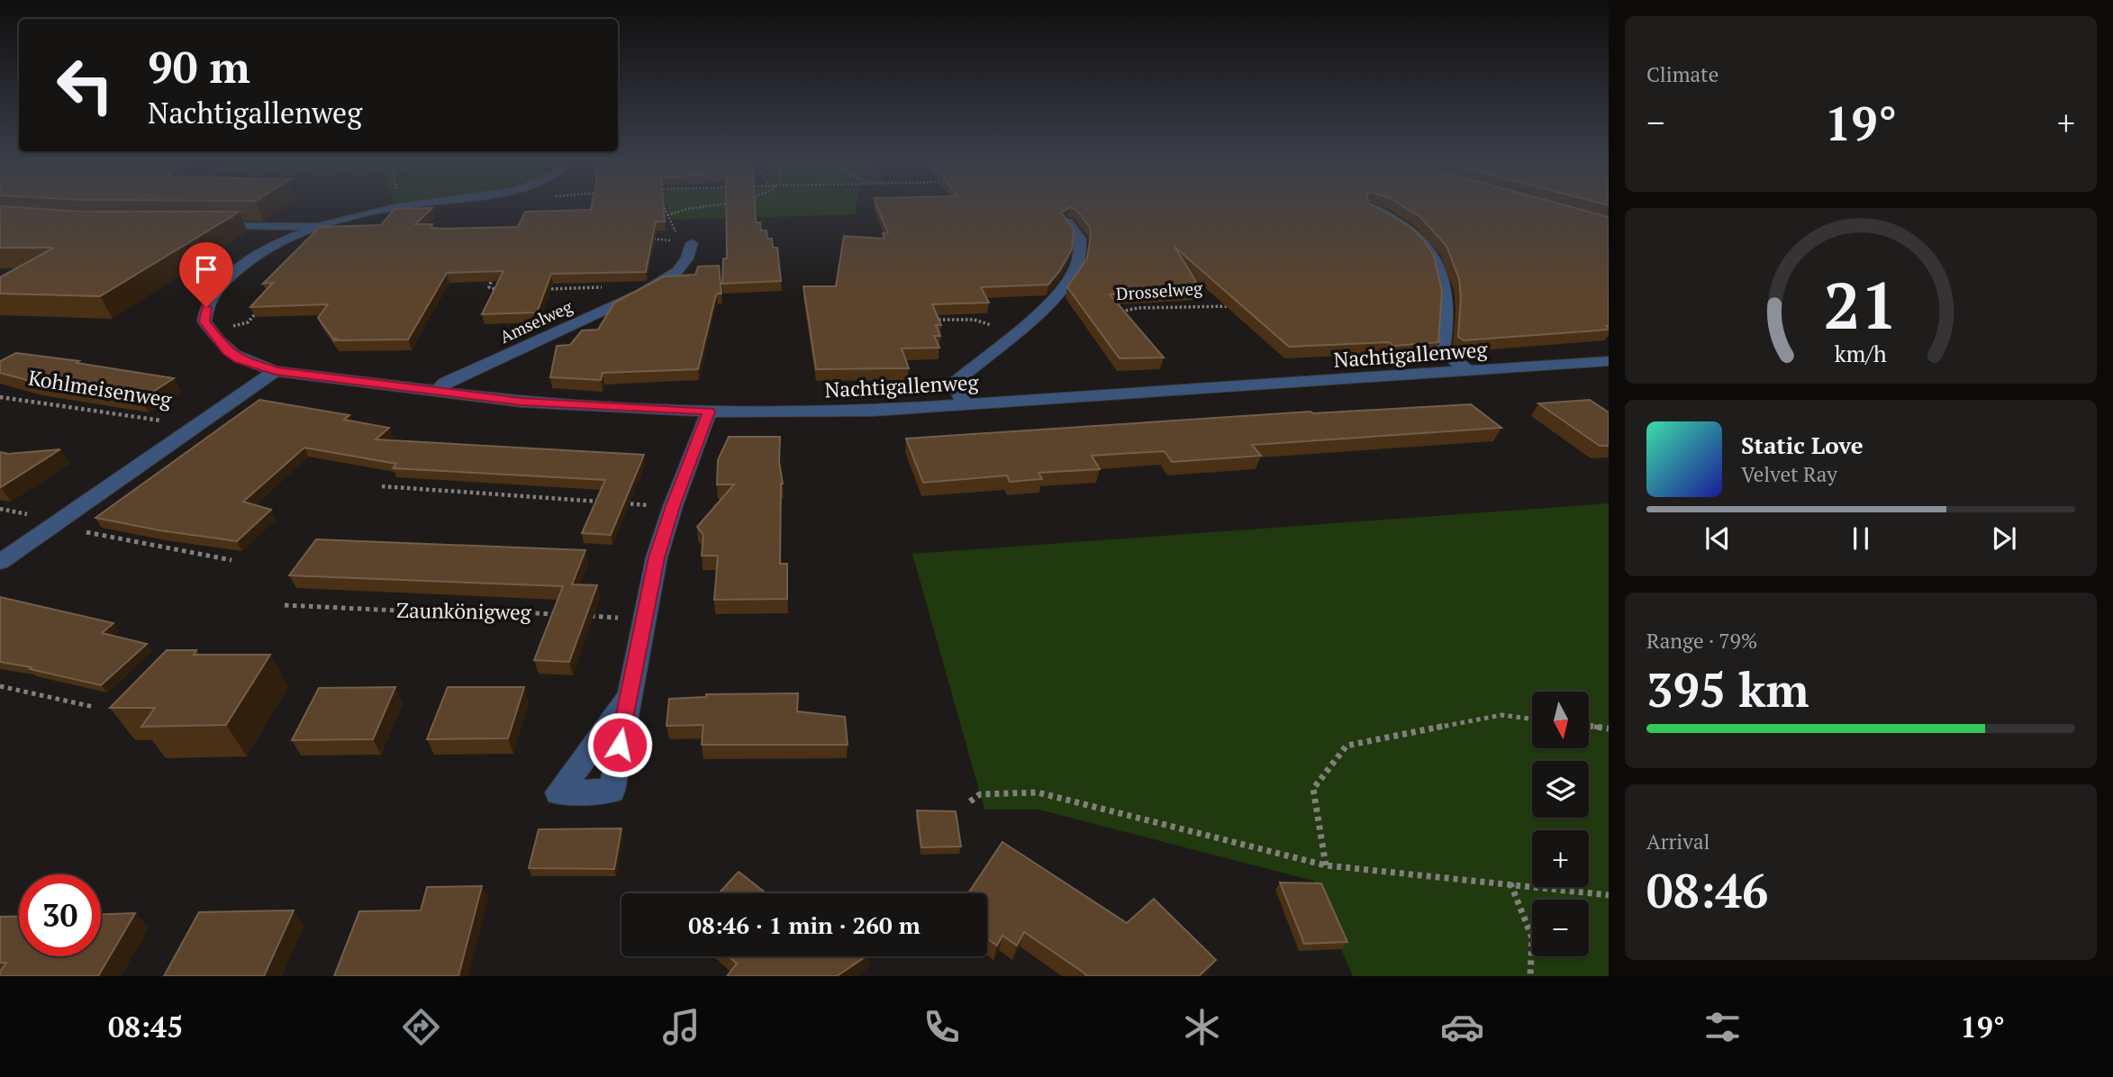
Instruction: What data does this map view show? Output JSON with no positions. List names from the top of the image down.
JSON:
{
  "streets": {
    "street": ["Amselweg", "Nachtigallenweg", "Kohlmeisenweg"],
    "path": ["Drosselweg", "Zaunkönigweg"]
  },
  "crossings": [
    ["Amselweg", "Nachtigallenweg"],
    ["Nachtigallenweg", "Kohlmeisenweg"]
  ],
  "north": "bottom",
  "page": {
    "tile": [
      "Climate",
      ["Range · 79%", "395 km"],
      ["Arrival", "08:46"]
    ],
    "turn": ["90 m", "Nachtigallenweg"],
    "heat": ["−", "19°", "+"],
    "song": ["Static Love", "Velvet Ray"],
    "map_buttons": ["+", "−"],
    "limit": "30",
    "trip": "08:46 · 1 min · 260 m",
    "tabs": ["08:45", "19°"],
    "gauge": ["21", "km/h"]
  }
}
